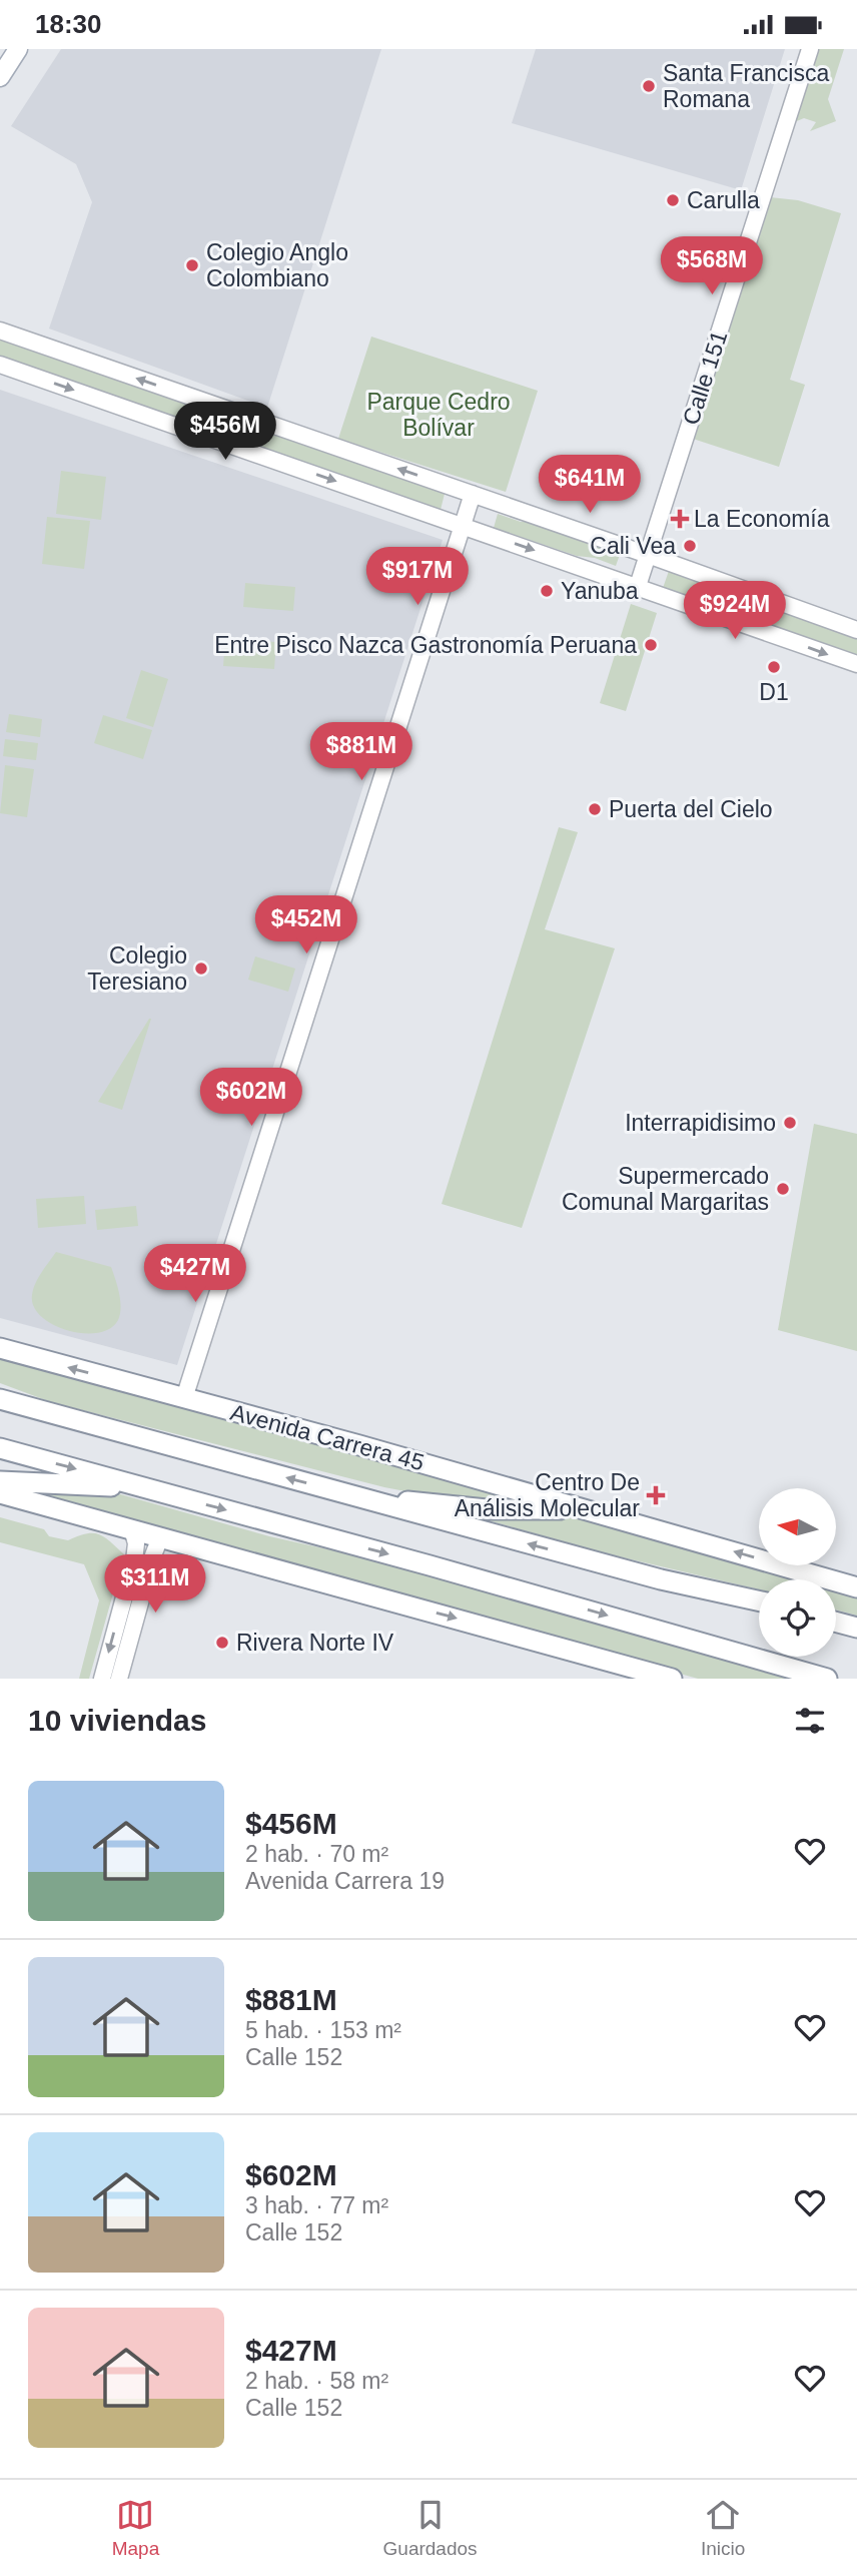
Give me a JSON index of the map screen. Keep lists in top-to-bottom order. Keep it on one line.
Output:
{"streets":{"highway":["Avenida Carrera 45"],"main road":["Calle 151"]},"parks":["Parque Cedro Bolívar"],"places":{"other":["Santa Francisca Romana","Carulla","Colegio Anglo Colombiano","Cali Vea","Yanuba","Entre Pisco Nazca Gastronomía Peruana","D1","Puerta del Cielo","Colegio Teresiano","Interrapidisimo","Supermercado Comunal Margaritas","Rivera Norte IV"],"health":["La Economía","Centro De Análisis Molecular"]},"north":"left","page":{"status":"18:30","price":["$568M","$456M","$641M","$917M","$924M","$881M","$452M","$602M","$427M","$311M"],"heading":"10 viviendas","list":[{"name":"$456M","note":"2 hab. · 70 m² · Avenida Carrera 19"},{"name":"$881M","note":"5 hab. · 153 m² · Calle 152"},{"name":"$602M","note":"3 hab. · 77 m² · Calle 152"},{"name":"$427M","note":"2 hab. · 58 m² · Calle 152"}],"tabs":["Mapa","Guardados","Inicio"]}}
